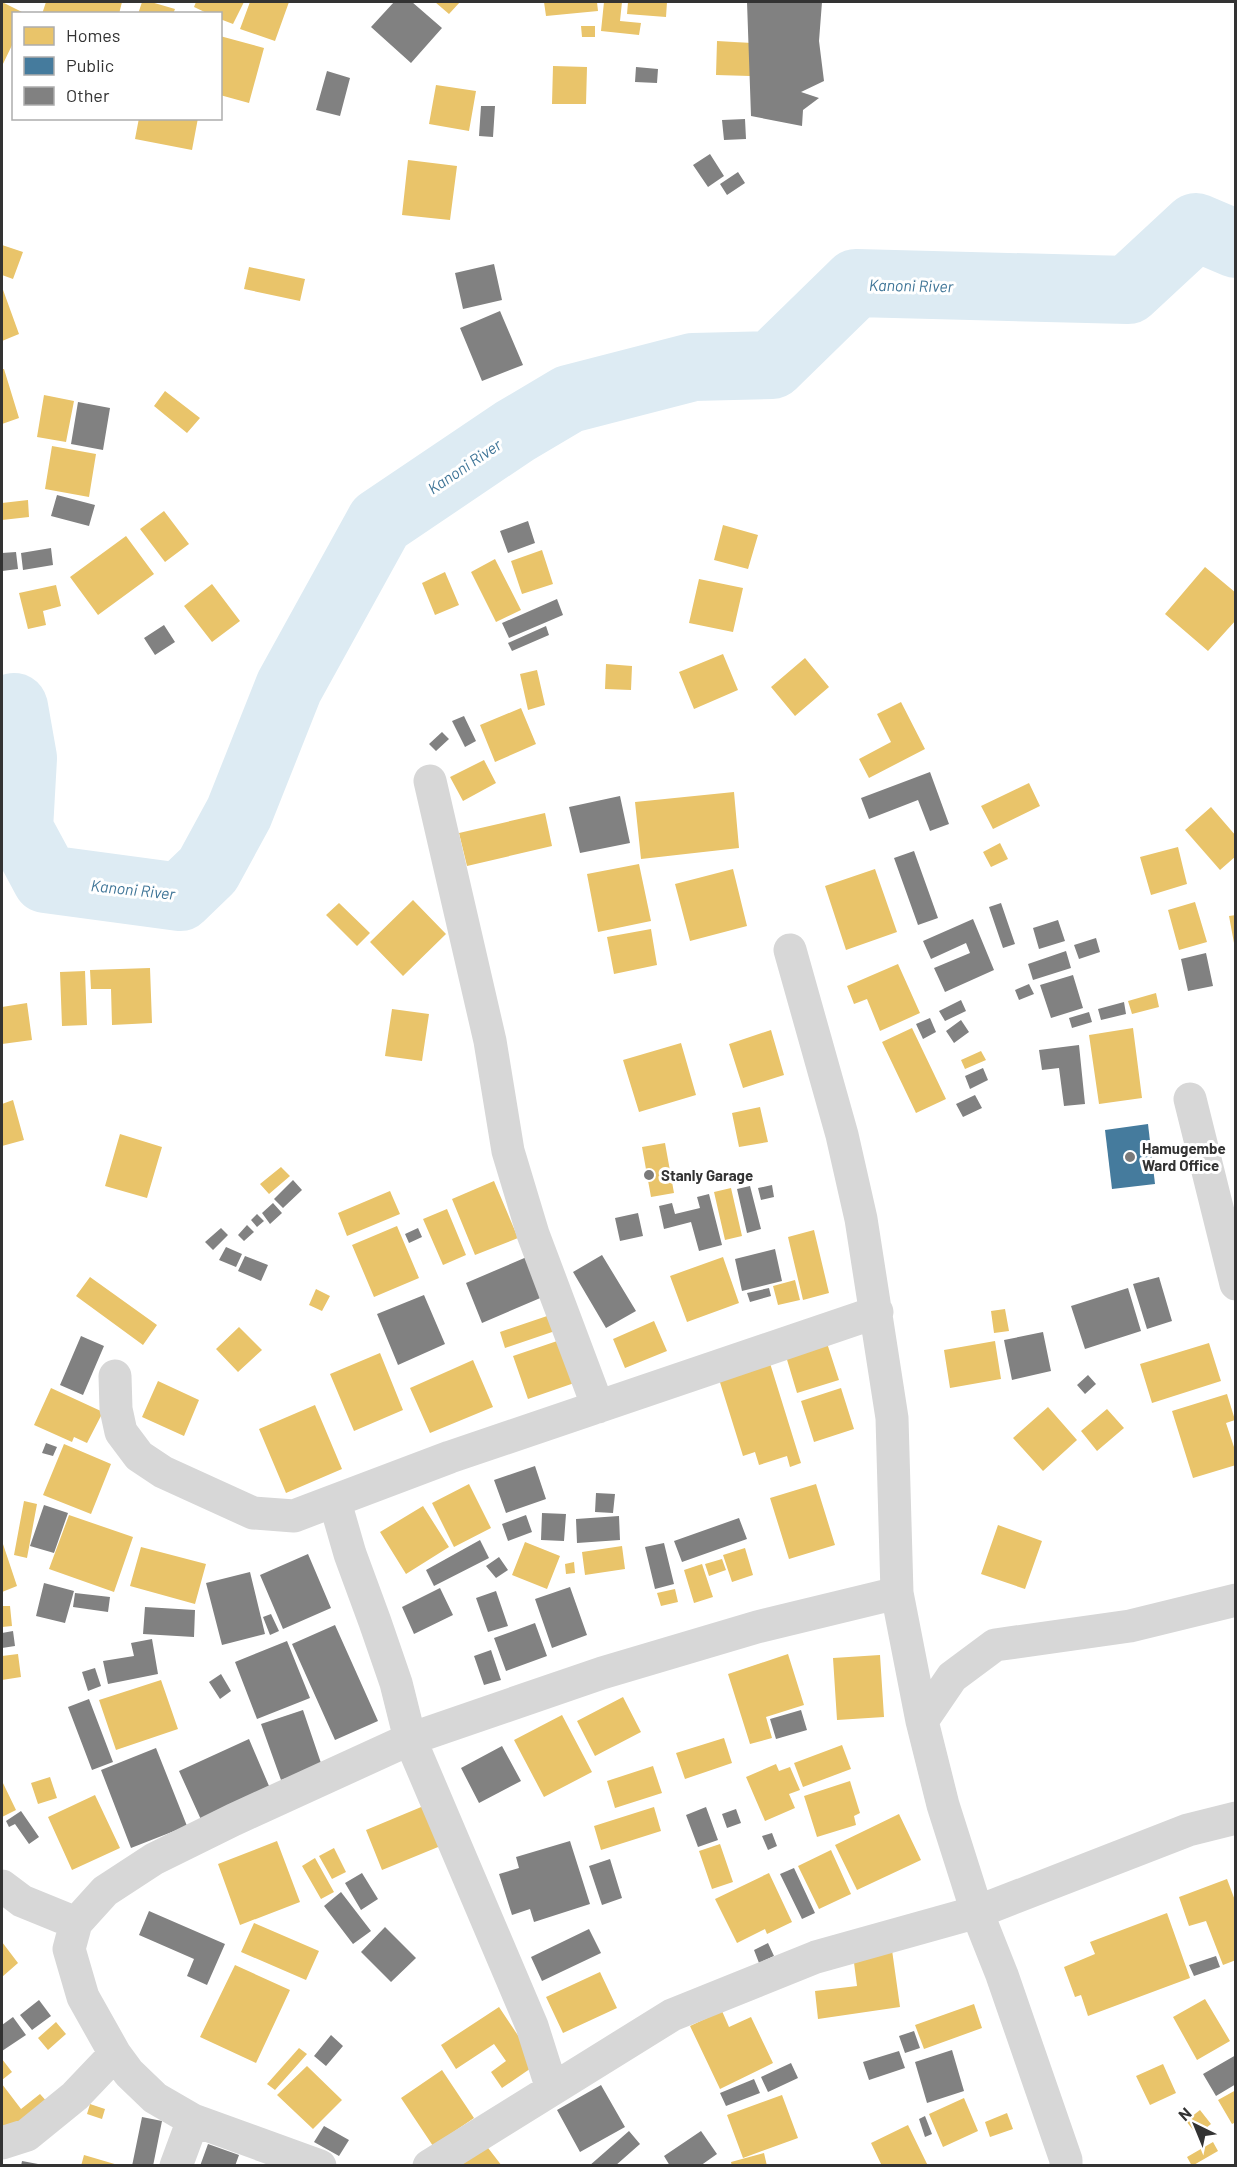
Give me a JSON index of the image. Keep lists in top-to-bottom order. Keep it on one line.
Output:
{"water":["Kanoni River"],"places":["Hamugembe Ward Office","Stanly Garage"],"legend":["Homes","Public","Other"],"north":"top left"}
